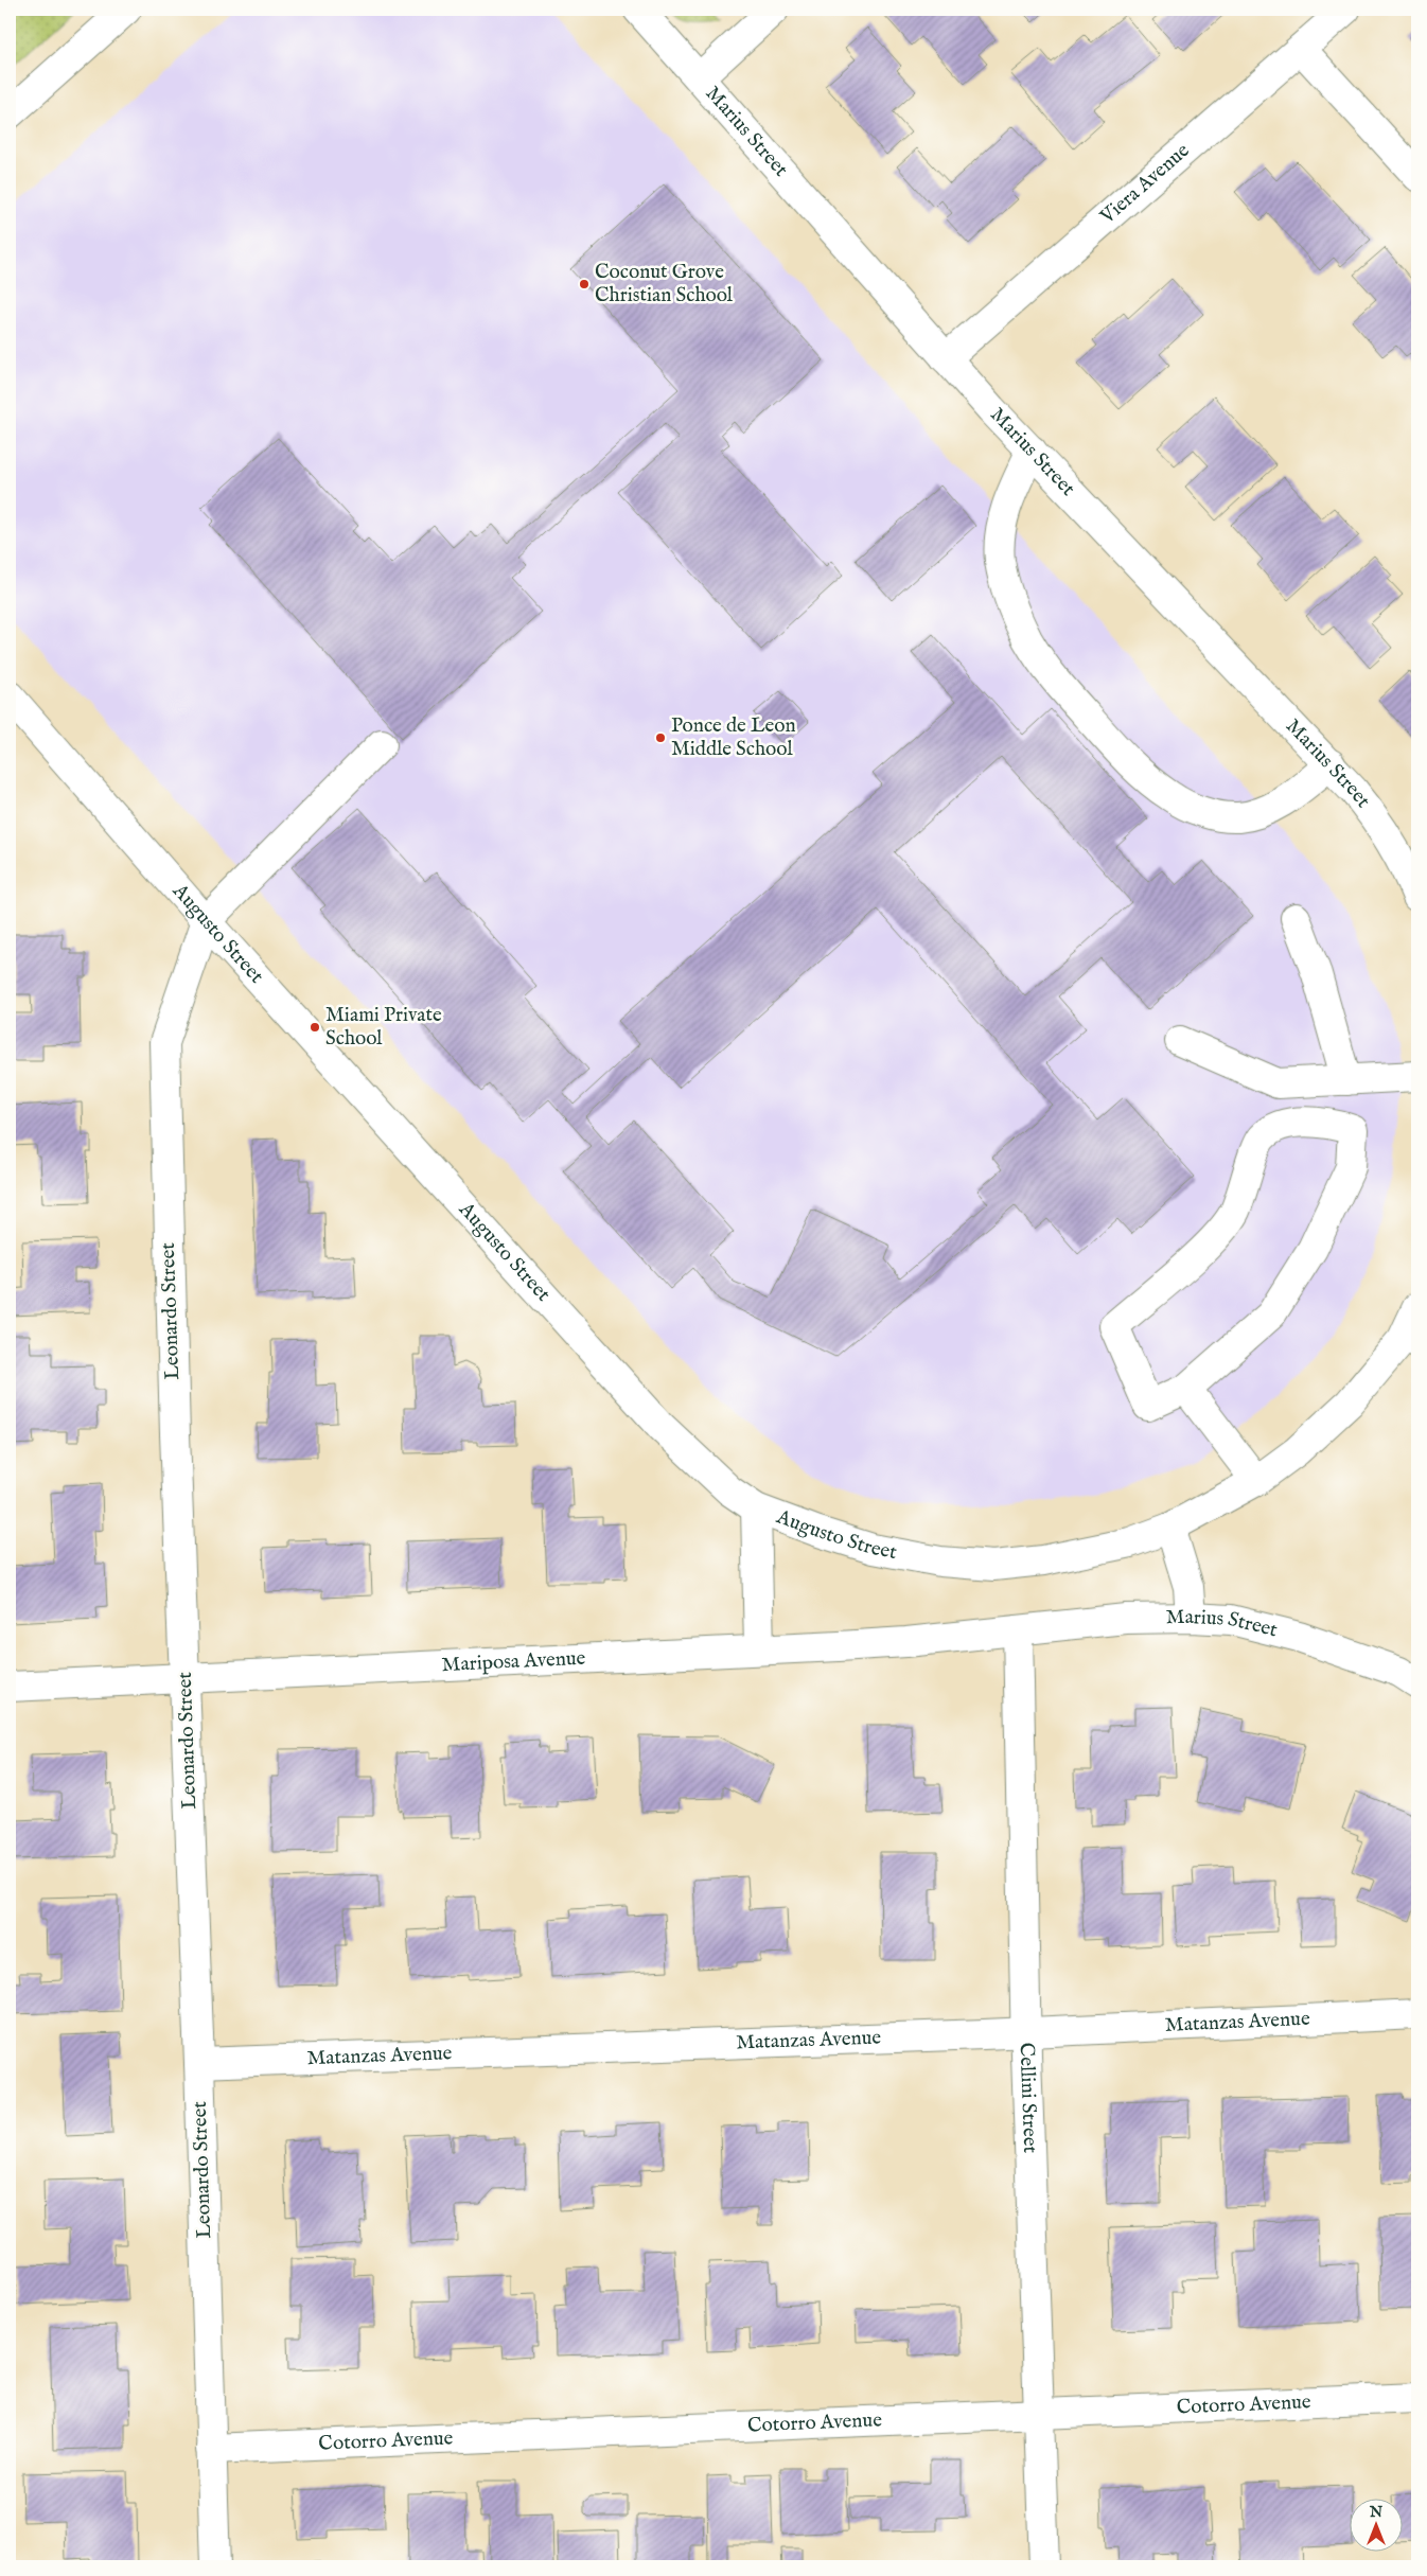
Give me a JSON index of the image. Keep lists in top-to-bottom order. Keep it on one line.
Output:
{"streets":{"street":["Marius Street","Viera Avenue","Augusto Street","Leonardo Street","Mariposa Avenue","Matanzas Avenue","Cellini Street","Cotorro Avenue"]},"crossings":[["Marius Street","Viera Avenue"],["Marius Street","Mariposa Avenue"],["Marius Street","Cellini Street"],["Augusto Street","Leonardo Street"],["Leonardo Street","Mariposa Avenue"],["Leonardo Street","Matanzas Avenue"],["Leonardo Street","Cotorro Avenue"],["Mariposa Avenue","Cellini Street"],["Matanzas Avenue","Cellini Street"],["Cellini Street","Cotorro Avenue"]],"places":["Coconut Grove Christian School","Ponce de Leon Middle School","Miami Private School"],"north":"top"}
